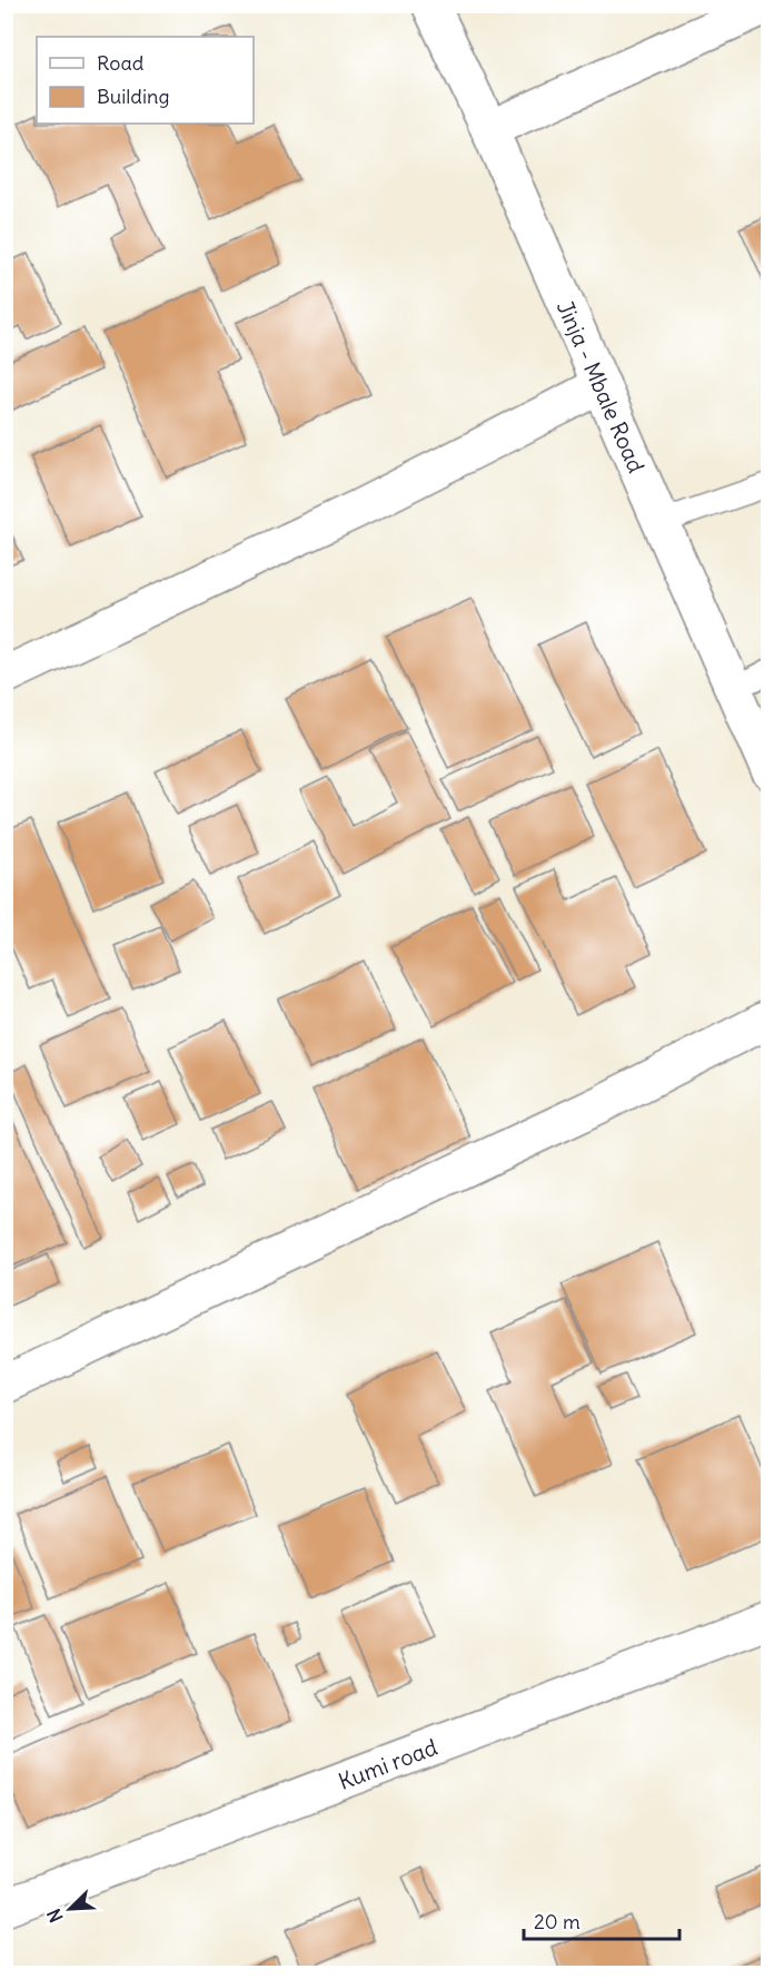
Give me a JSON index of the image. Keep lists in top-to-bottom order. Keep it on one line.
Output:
{"streets":{"street":["Jinja - Mbale Road","Kumi road"]},"legend":["Road","Building"],"scale_bar":"20 m","north":"bottom left"}
